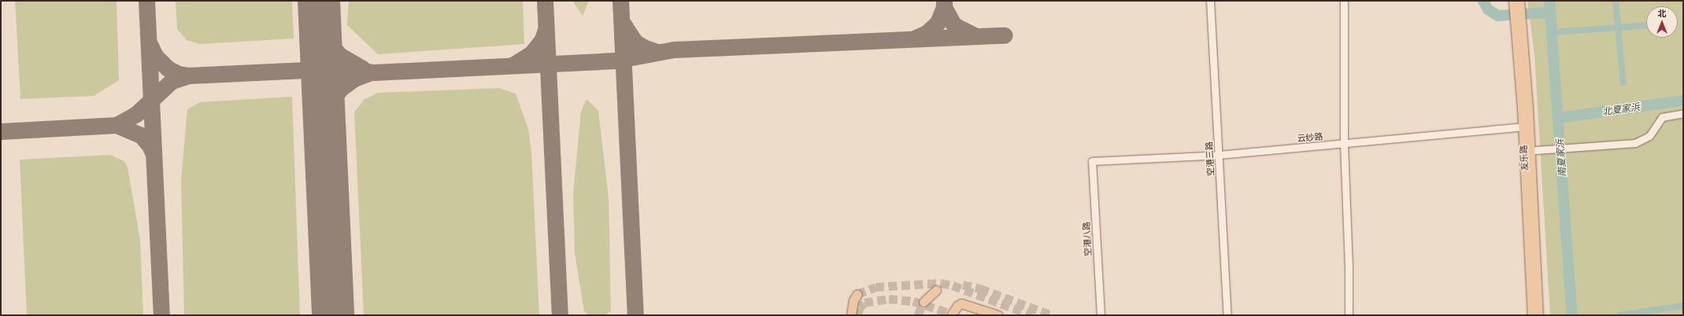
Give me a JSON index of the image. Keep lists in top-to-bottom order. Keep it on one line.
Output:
{"streets":{"main road":["友乐路"],"street":["云纱路","空港三路","空港八路"]},"crossings":[["云纱路","友乐路"],["云纱路","空港三路"],["云纱路","空港八路"]],"water":["北夏家浜","南夏家浜"],"north":"top"}
